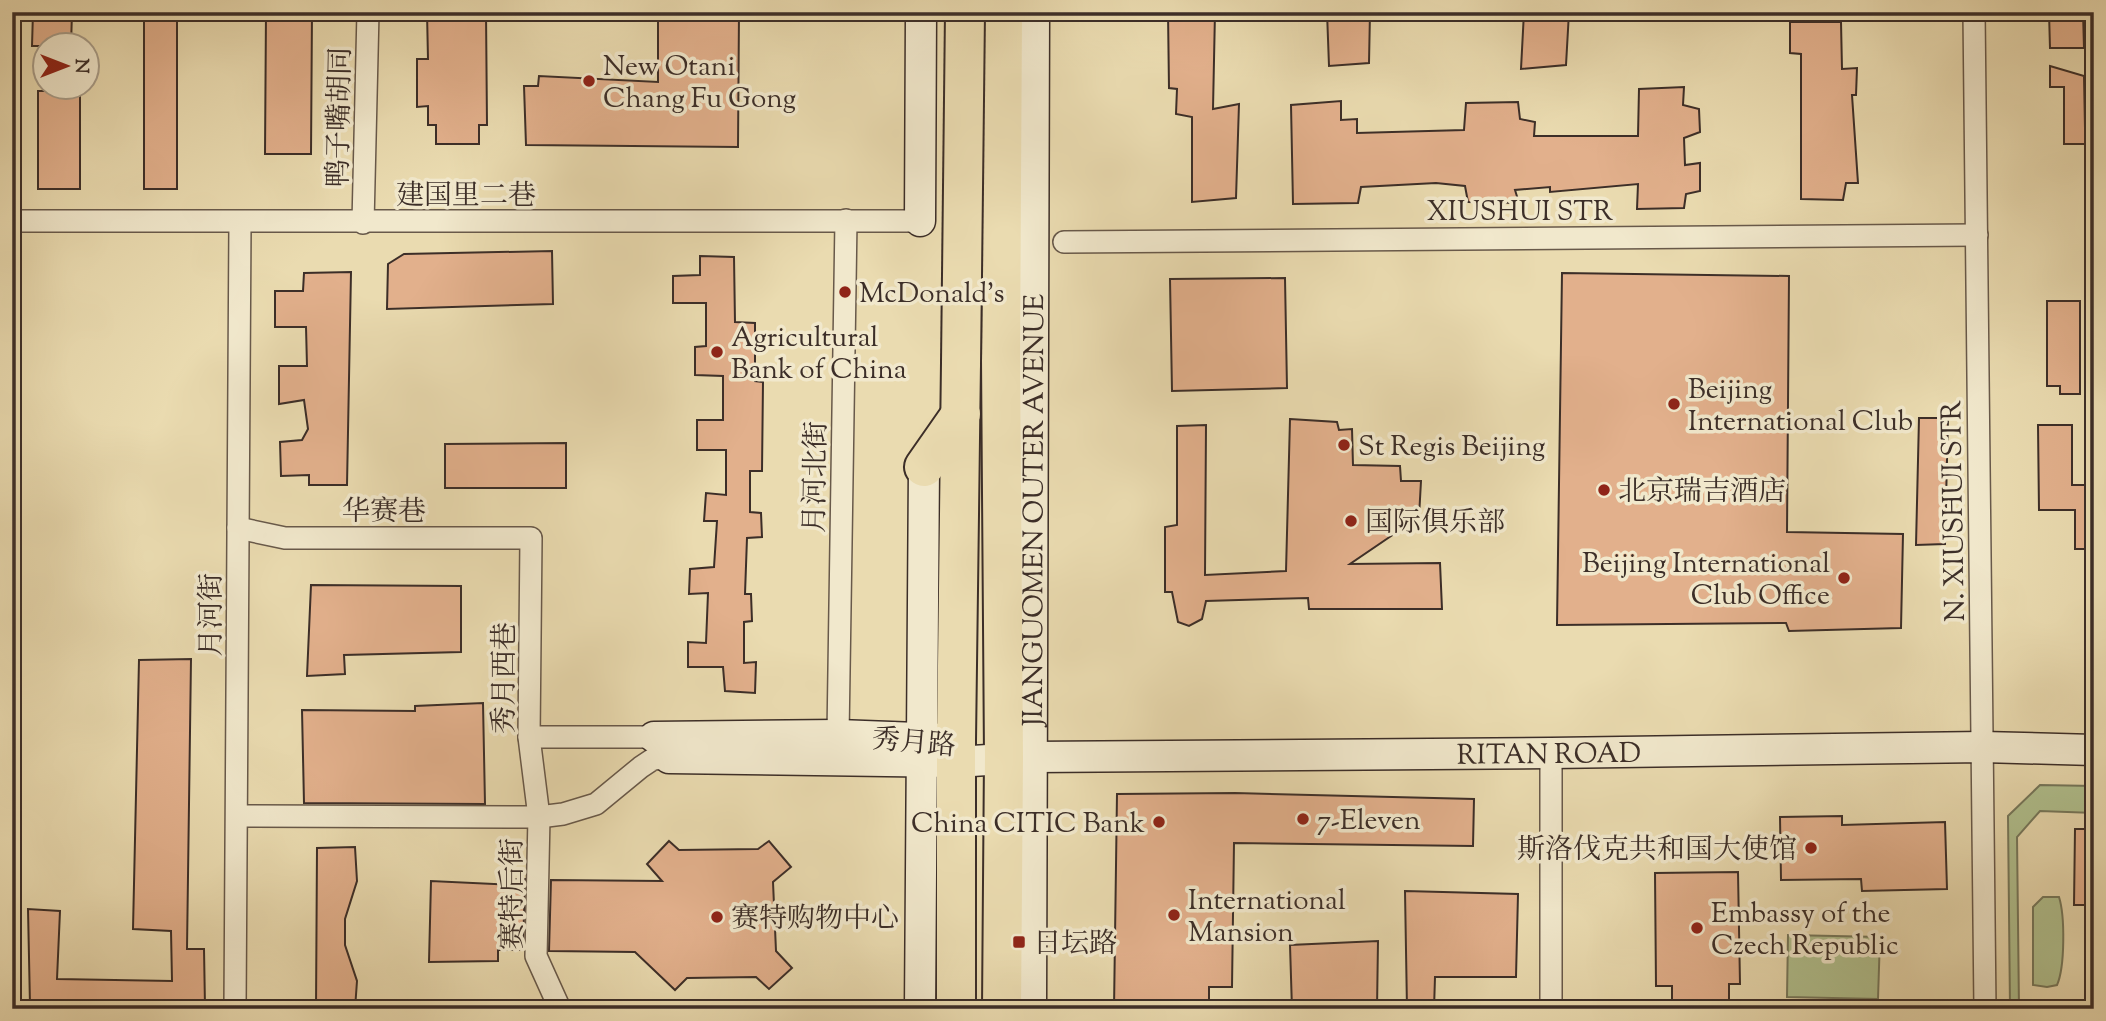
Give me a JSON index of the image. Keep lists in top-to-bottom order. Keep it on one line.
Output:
{"streets":{"highway":["JIANGUOMEN OUTER AVENUE"],"street":["鸭子嘴胡同","建国里二巷","XIUSHUI STR","月河北街","华赛巷","N. XIUSHUI STR","月河街","秀月西巷","秀月路","RITAN ROAD","赛特后街"]},"crossings":[["鸭子嘴胡同","建国里二巷"],["建国里二巷","月河北街"],["建国里二巷","月河街"],["XIUSHUI STR","N. XIUSHUI STR"],["月河北街","秀月路"],["华赛巷","月河街"],["华赛巷","秀月西巷"],["JIANGUOMEN OUTER AVENUE","秀月路"],["JIANGUOMEN OUTER AVENUE","RITAN ROAD"],["N. XIUSHUI STR","RITAN ROAD"],["秀月西巷","秀月路"],["秀月西巷","赛特后街"],["秀月路","RITAN ROAD"]],"places":{"other":["New Otani Chang Fu Gong","McDonald's","Agricultural Bank of China","Beijing International Club","St Regis Beijing","北京瑞吉酒店","国际俱乐部","Beijing International Club Office","7-Eleven","China CITIC Bank","斯洛伐克共和国大使馆","International Mansion","赛特购物中心","Embassy of the Czech Republic"],"transit":["日坛路"]},"north":"right"}
